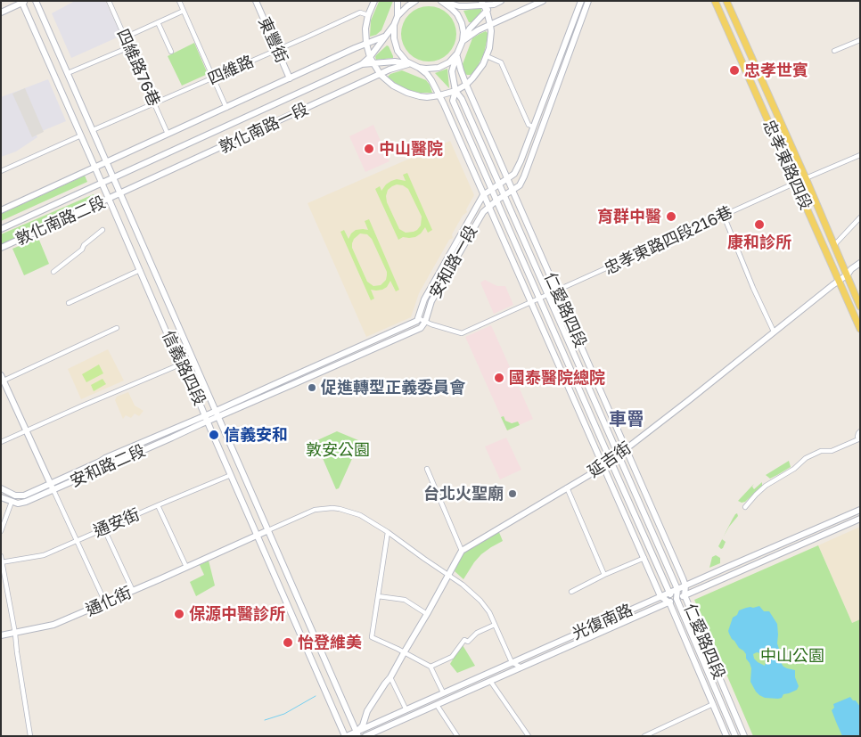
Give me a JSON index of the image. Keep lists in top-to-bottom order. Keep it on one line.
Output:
{"streets":{"main road":["東豐街","敦化南路一段","忠孝東路四段","敦化南路二段","安和路一段","仁愛路四段","信義路四段","延吉街","安和路二段","通化街","光復南路"],"street":["四維路76巷","四維路","忠孝東路四段216巷","通安街"]},"crossings":[["東豐街","四維路"],["四維路76巷","四維路"],["四維路","信義路四段"],["敦化南路一段","敦化南路二段"],["敦化南路一段","信義路四段"],["忠孝東路四段","忠孝東路四段216巷"],["忠孝東路四段","延吉街"],["敦化南路二段","信義路四段"],["忠孝東路四段216巷","安和路一段"],["忠孝東路四段216巷","仁愛路四段"],["安和路一段","仁愛路四段"],["仁愛路四段","延吉街"],["仁愛路四段","光復南路"],["信義路四段","安和路二段"],["信義路四段","通安街"],["信義路四段","通化街"],["信義路四段","光復南路"]],"districts":["車罾"],"parks":["敦安公園","中山公園"],"places":["忠孝世賓","中山醫院","育群中醫","康和診所","國泰醫院總院","促進轉型正義委員會","信義安和","台北火聖廟","保源中醫診所","怡登維美"]}
